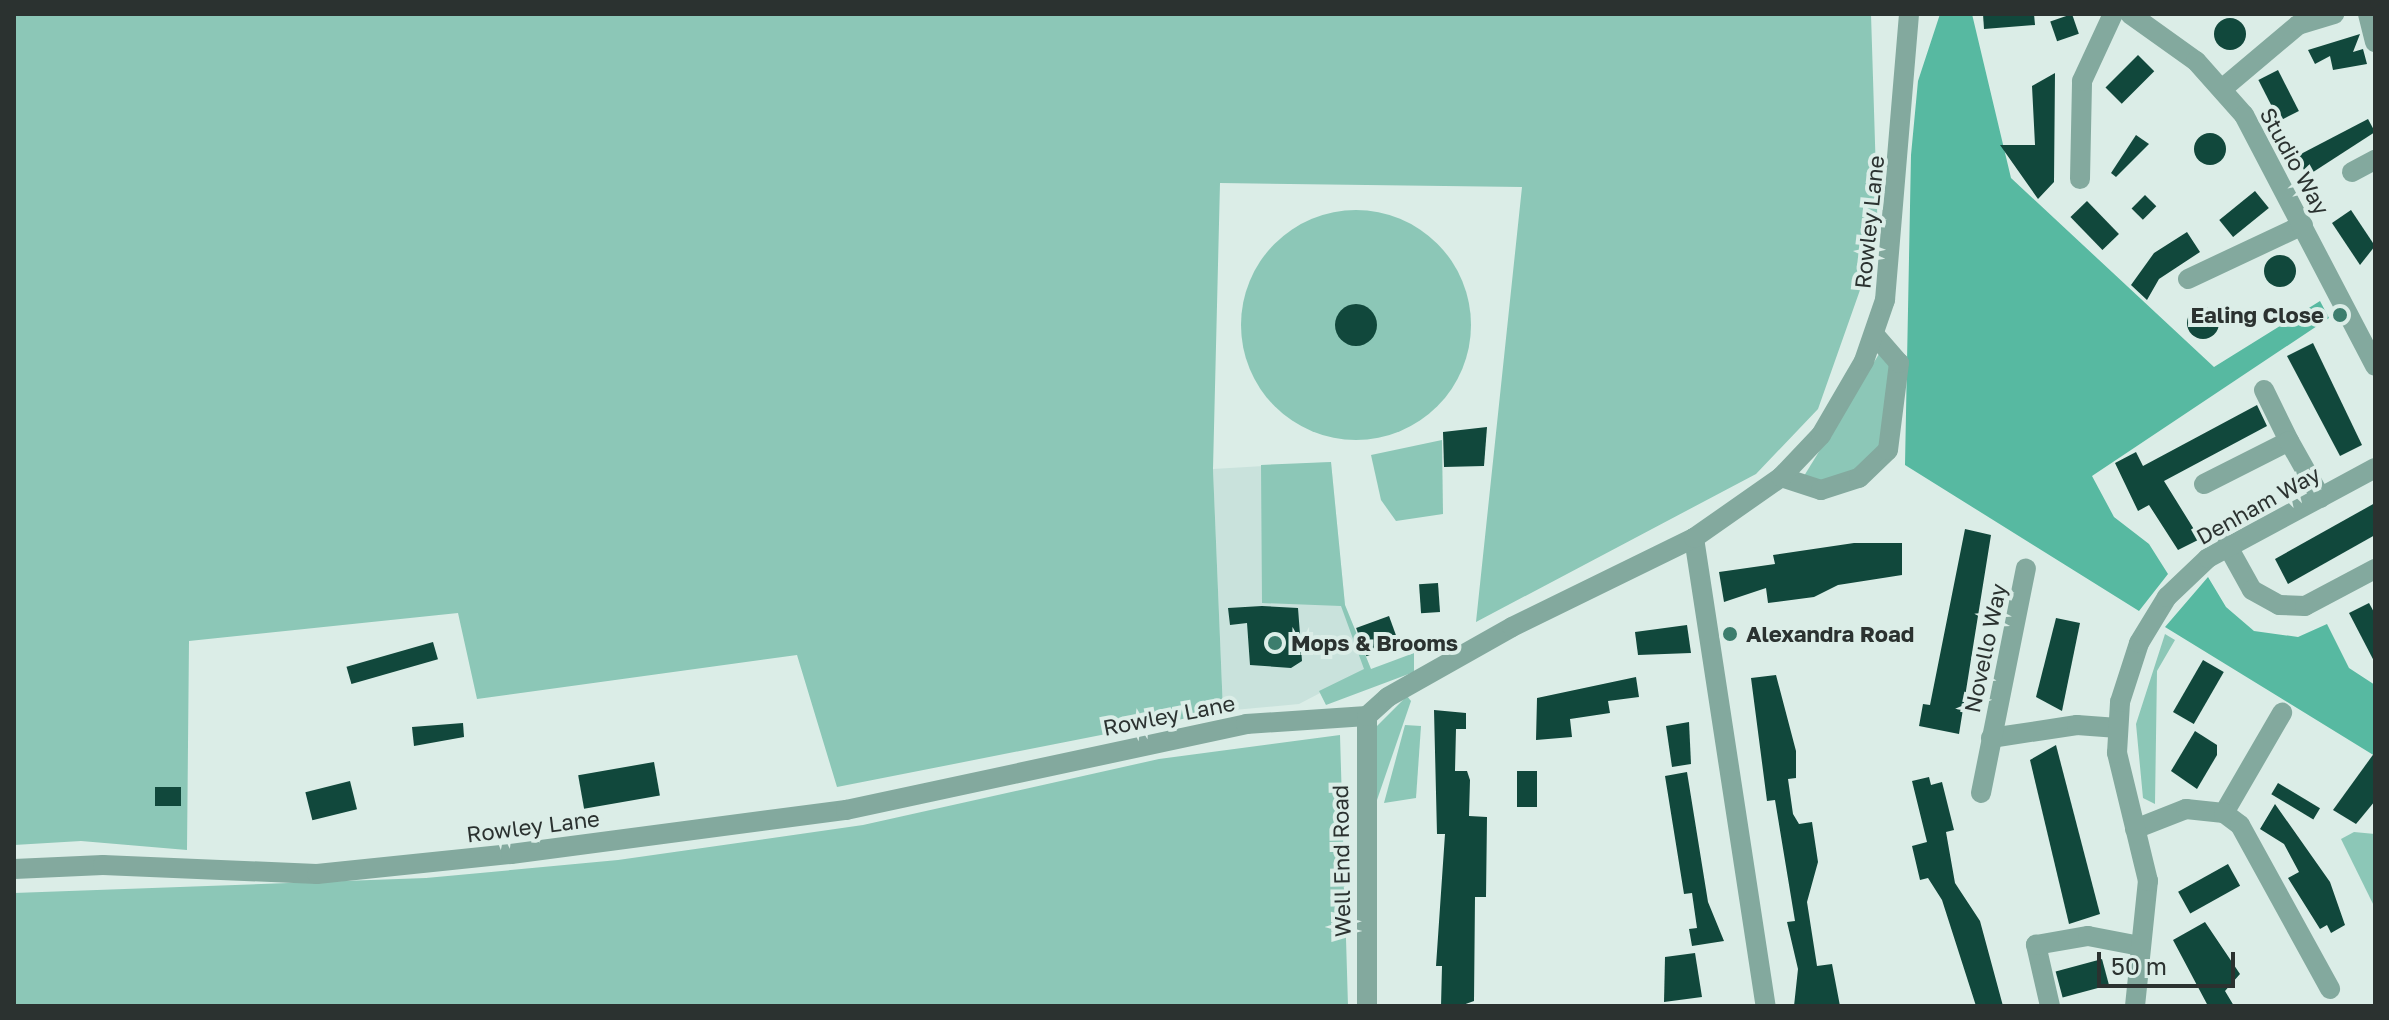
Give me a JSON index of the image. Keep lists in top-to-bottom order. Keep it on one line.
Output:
{"streets":{"street":["Studio Way","Rowley Lane","Denham Way","Novello Way","Well End Road"]},"crossings":[["Rowley Lane","Well End Road"],["Denham Way","Novello Way"]],"places":["Ealing Close","Alexandra Road","Mops & Brooms"],"scale_bar":"50 m"}
